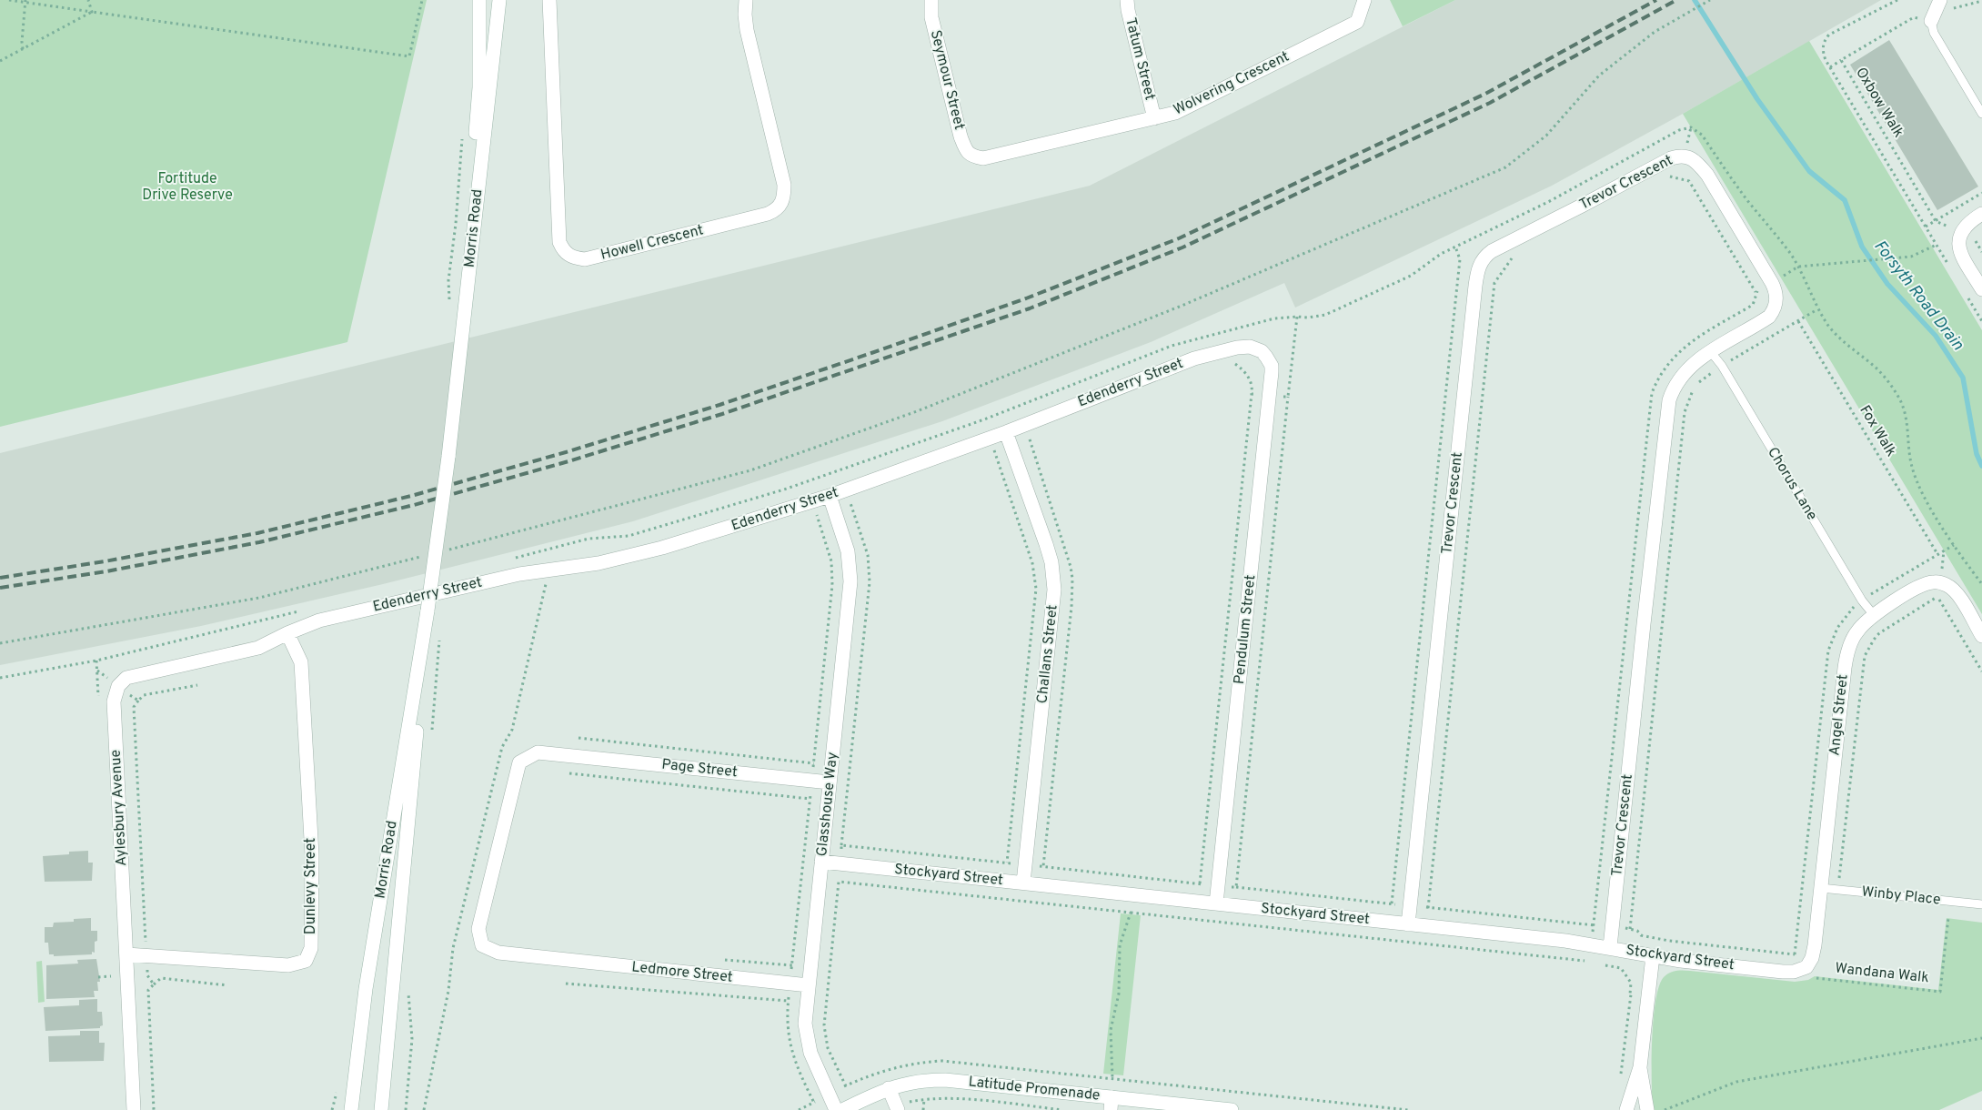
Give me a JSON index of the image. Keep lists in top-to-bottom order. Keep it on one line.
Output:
{"streets":{"street":["Tatum Street","Seymour Street","Wolvering Crescent","Trevor Crescent","Morris Road","Howell Crescent","Edenderry Street","Pendulum Street","Challans Street","Angel Street","Page Street","Glasshouse Way","Aylesbury Avenue","Stockyard Street","Dunlevy Street","Ledmore Street","Latitude Promenade"],"lane":["Chorus Lane","Winby Place"],"path":["Oxbow Walk","Fox Walk","Wandana Walk"]},"crossings":[["Tatum Street","Wolvering Crescent"],["Seymour Street","Wolvering Crescent"],["Trevor Crescent","Chorus Lane"],["Trevor Crescent","Stockyard Street"],["Edenderry Street","Pendulum Street"],["Edenderry Street","Challans Street"],["Edenderry Street","Glasshouse Way"],["Edenderry Street","Aylesbury Avenue"],["Edenderry Street","Dunlevy Street"],["Chorus Lane","Angel Street"],["Pendulum Street","Stockyard Street"],["Challans Street","Stockyard Street"],["Angel Street","Stockyard Street"],["Angel Street","Winby Place"],["Angel Street","Wandana Walk"],["Page Street","Glasshouse Way"],["Page Street","Ledmore Street"],["Glasshouse Way","Stockyard Street"],["Glasshouse Way","Ledmore Street"],["Aylesbury Avenue","Dunlevy Street"],["Stockyard Street","Wandana Walk"]],"water":["Forsyth Road Drain"],"parks":["Fortitude Drive Reserve"]}
